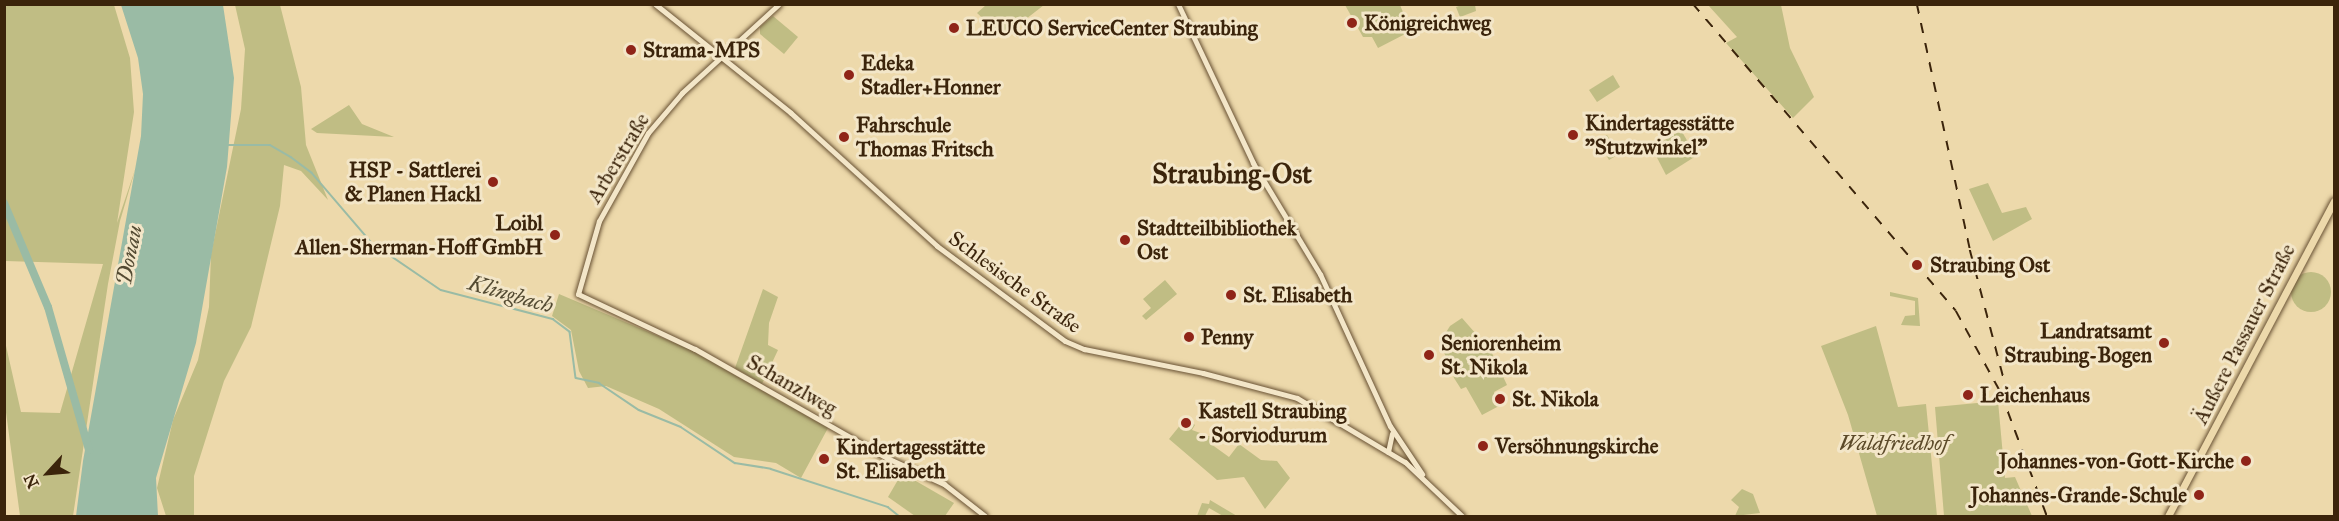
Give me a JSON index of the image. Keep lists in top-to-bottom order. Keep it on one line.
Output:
{"streets":{"main road":["Äußere Passauer Straße"],"street":["Arberstraße","Schlesische Straße","Schanzlweg"]},"crossings":[["Arberstraße","Schlesische Straße"],["Arberstraße","Schanzlweg"]],"districts":["Straubing-Ost"],"water":["Donau","Klingbach"],"parks":["Waldfriedhof"],"places":["Königreichweg","LEUCO ServiceCenter Straubing","Strama-MPS","Edeka Stadler+Honner","Kindertagesstätte \"Stutzwinkel\"","Fahrschule Thomas Fritsch","HSP - Sattlerei & Planen Hackl","Loibl Allen-Sherman-Hoff GmbH","Stadtteilbibliothek Ost","Straubing Ost","St. Elisabeth","Penny","Landratsamt Straubing-Bogen","Seniorenheim St. Nikola","Leichenhaus","St. Nikola","Kastell Straubing - Sorviodurum","Versöhnungskirche","Kindertagesstätte St. Elisabeth","Johannes-von-Gott-Kirche","Johannes-Grande-Schule"],"north":"bottom left"}
